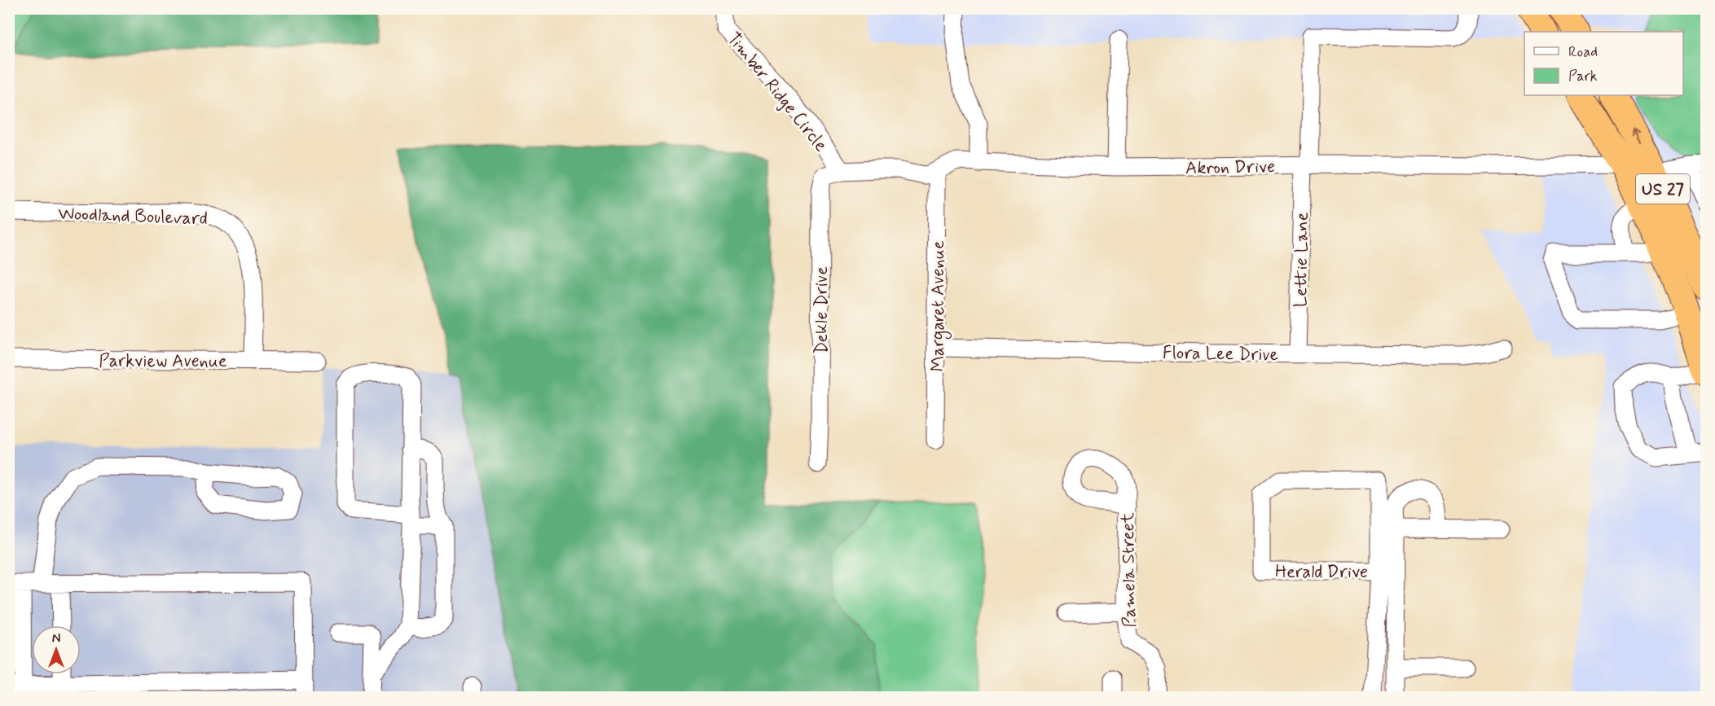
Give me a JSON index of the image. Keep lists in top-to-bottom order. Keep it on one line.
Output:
{"streets":{"highway":["US 27"],"street":["Timber Ridge Circle","Akron Drive","Woodland Boulevard","Lettie Lane","Margaret Avenue","Dekle Drive","Flora Lee Drive","Parkview Avenue","Pamela Street","Herald Drive"]},"crossings":[["Timber Ridge Circle","Akron Drive"],["Timber Ridge Circle","Dekle Drive"],["Akron Drive","US 27"],["Akron Drive","Lettie Lane"],["Akron Drive","Margaret Avenue"],["Akron Drive","Dekle Drive"],["Woodland Boulevard","Parkview Avenue"],["Lettie Lane","Flora Lee Drive"],["Margaret Avenue","Flora Lee Drive"]],"legend":["Road","Park"],"north":"top"}
